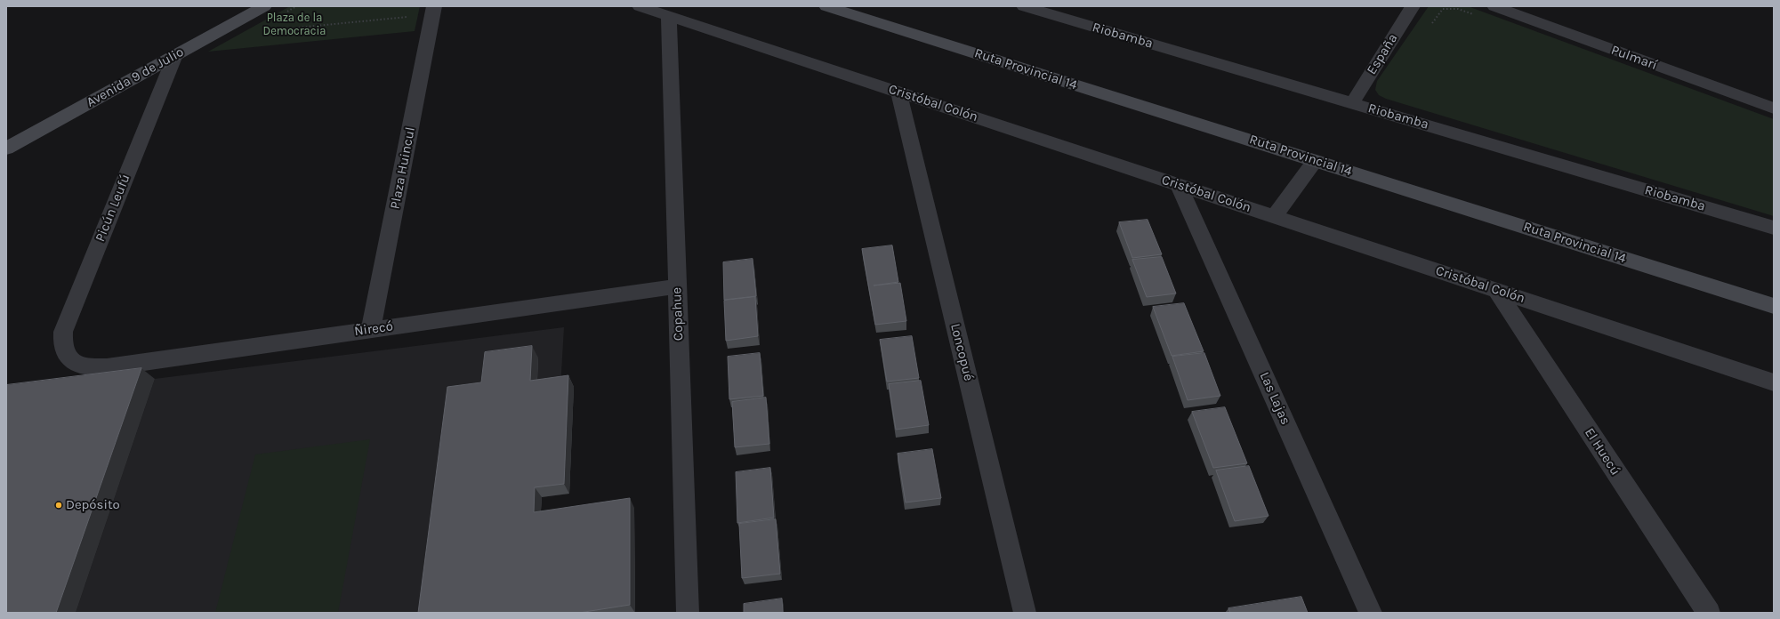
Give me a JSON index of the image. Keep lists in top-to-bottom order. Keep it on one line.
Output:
{"streets":{"main road":["Ruta Provincial 14","Avenida 9 de Julio"],"street":["Riobamba","España","Pulmarí","Cristóbal Colón","Plaza Huincul","Picún Leufú","Copahue","Ñirecó","Loncopué","Las Lajas","El Huecú"]},"crossings":[["Riobamba","España"],["Avenida 9 de Julio","Picún Leufú"],["Cristóbal Colón","Copahue"],["Cristóbal Colón","Loncopué"],["Cristóbal Colón","Las Lajas"],["Cristóbal Colón","El Huecú"],["Plaza Huincul","Ñirecó"],["Picún Leufú","Ñirecó"],["Copahue","Ñirecó"]],"parks":["Plaza de la Democracia"],"places":["Depósito"]}
